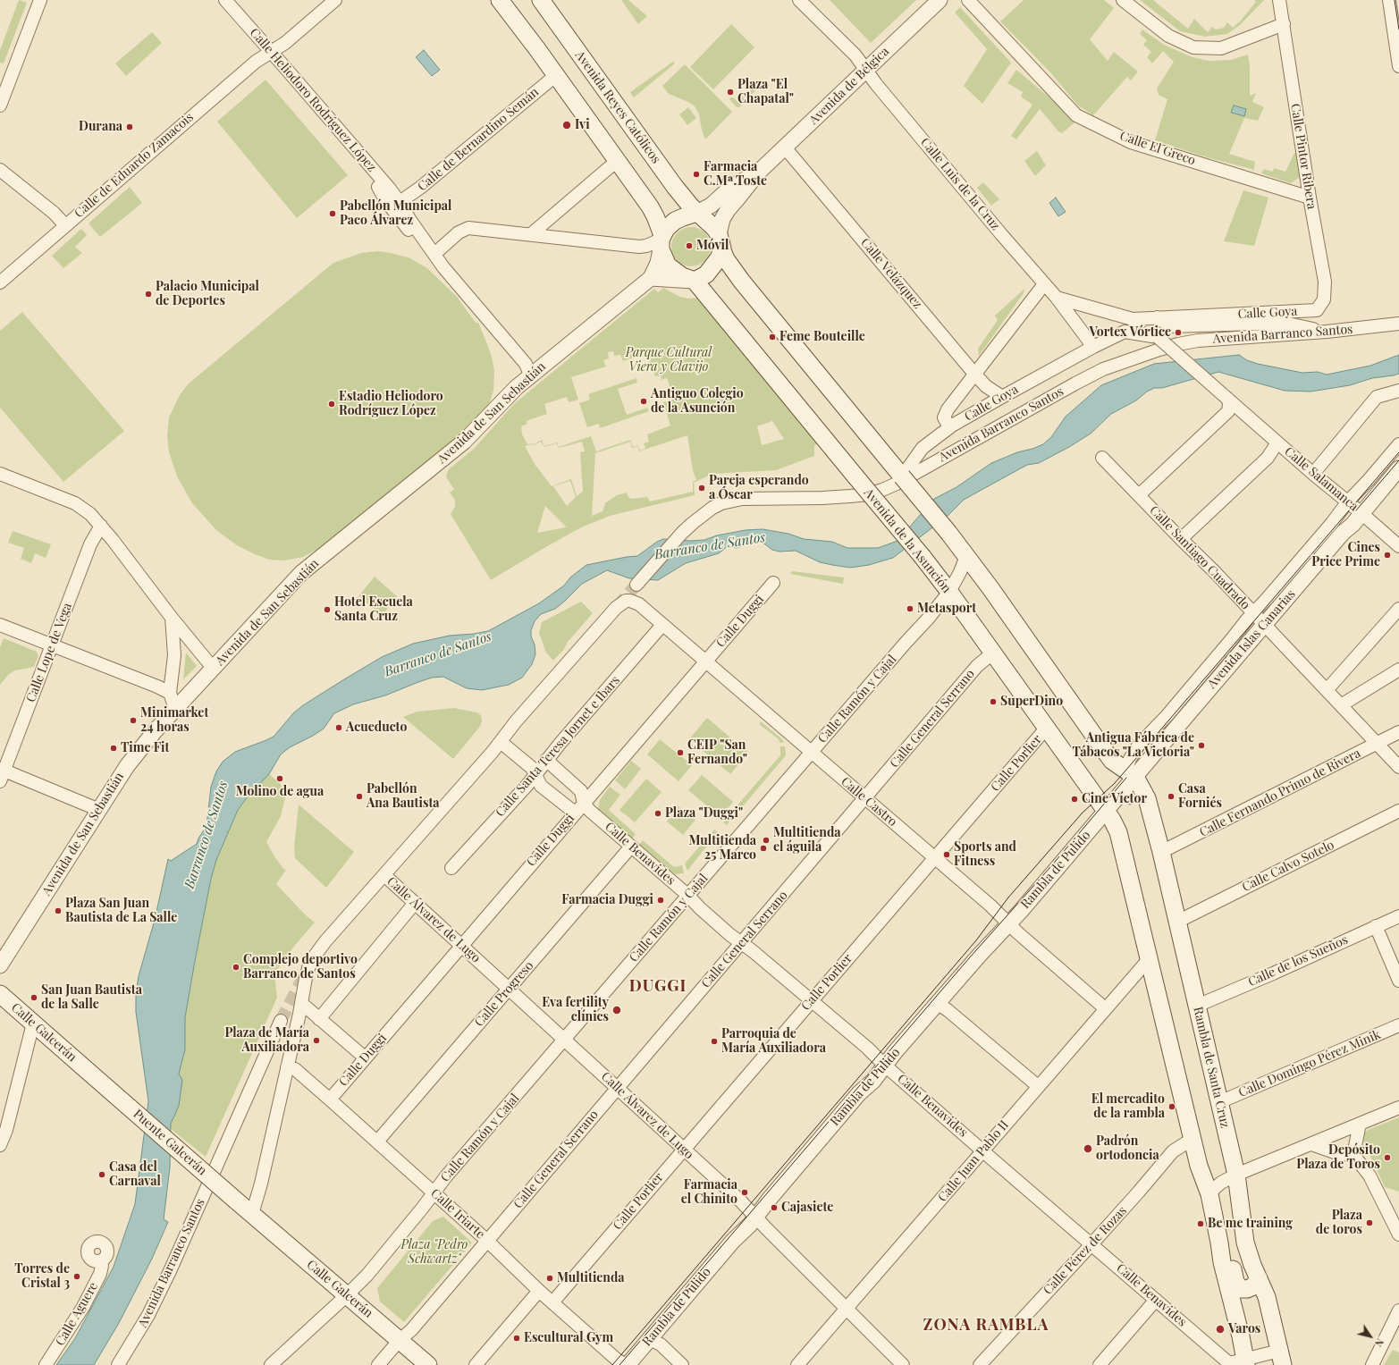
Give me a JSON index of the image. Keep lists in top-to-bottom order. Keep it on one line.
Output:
{"streets":{"main road":["Avenida Reyes Católicos","Avenida de la Asunción","Calle Galcerán","Rambla de Santa Cruz","Puente Galcerán"],"street":["Avenida de Bélgica","Calle Heliodoro Rodríguez López","Calle de Bernardino Semán","Calle El Greco","Calle Pintor Ribera","Calle de Eduardo Zamacois","Calle Luis de la Cruz","Calle Velázquez","Calle Goya","Avenida Barranco Santos","Avenida de San Sebastián","Calle Salamanca","Calle Santiago Cuadrado","Calle Duggi","Avenida Islas Canarias","Calle Lope de Vega","Calle Ramón y Cajal","Calle General Serrano","Calle Santa Teresa Jornet e Ibars","Calle Porlier","Calle Fernando Primo de Rivera","Calle Castro","Calle Benavides","Calle Calvo Sotelo","Rambla de Pulido","Calle Álvarez de Lugo","Calle de los Sueños","Calle Progreso","Calle Domingo Pérez Minik","Calle Juan Pablo II","Calle Iriarte","Calle Pérez de Rozas","Calle Aguere"]},"crossings":[["Avenida de Bélgica","Avenida Reyes Católicos"],["Avenida de Bélgica","Calle Luis de la Cruz"],["Avenida de Bélgica","Calle Velázquez"],["Avenida de Bélgica","Avenida de San Sebastián"],["Avenida de Bélgica","Avenida de la Asunción"],["Calle Heliodoro Rodríguez López","Calle de Bernardino Semán"],["Calle Heliodoro Rodríguez López","Calle de Eduardo Zamacois"],["Calle Heliodoro Rodríguez López","Avenida de San Sebastián"],["Avenida Reyes Católicos","Avenida de San Sebastián"],["Avenida Reyes Católicos","Avenida de la Asunción"],["Calle El Greco","Calle Pintor Ribera"],["Calle Pintor Ribera","Calle Goya"],["Calle Luis de la Cruz","Calle Goya"],["Calle Velázquez","Calle Goya"],["Avenida de San Sebastián","Avenida de la Asunción"],["Calle Salamanca","Avenida Islas Canarias"],["Avenida de la Asunción","Avenida Islas Canarias"],["Avenida de la Asunción","Calle Ramón y Cajal"],["Avenida de la Asunción","Calle General Serrano"],["Avenida de la Asunción","Calle Porlier"],["Avenida de la Asunción","Rambla de Pulido"],["Calle Santiago Cuadrado","Avenida Islas Canarias"],["Calle Santiago Cuadrado","Calle Fernando Primo de Rivera"],["Calle Duggi","Calle Castro"],["Calle Duggi","Calle Benavides"],["Calle Duggi","Calle Álvarez de Lugo"],["Calle Duggi","Calle Iriarte"],["Avenida Islas Canarias","Rambla de Pulido"],["Avenida Islas Canarias","Rambla de Santa Cruz"],["Calle Ramón y Cajal","Calle Castro"],["Calle Ramón y Cajal","Calle Benavides"],["Calle Ramón y Cajal","Calle Álvarez de Lugo"],["Calle Ramón y Cajal","Calle Galcerán"],["Calle Ramón y Cajal","Calle Iriarte"],["Calle General Serrano","Calle Castro"],["Calle General Serrano","Calle Benavides"],["Calle General Serrano","Calle Álvarez de Lugo"],["Calle General Serrano","Calle Galcerán"],["Calle General Serrano","Calle Iriarte"],["Calle Santa Teresa Jornet e Ibars","Calle Castro"],["Calle Santa Teresa Jornet e Ibars","Calle Benavides"],["Calle Porlier","Calle Castro"],["Calle Porlier","Calle Benavides"],["Calle Porlier","Calle Álvarez de Lugo"],["Calle Porlier","Calle Iriarte"],["Calle Fernando Primo de Rivera","Rambla de Santa Cruz"],["Calle Castro","Rambla de Pulido"],["Calle Castro","Calle Juan Pablo II"],["Calle Benavides","Rambla de Pulido"],["Calle Benavides","Calle Progreso"],["Calle Benavides","Calle Juan Pablo II"],["Calle Benavides","Calle Pérez de Rozas"],["Calle Calvo Sotelo","Rambla de Santa Cruz"],["Rambla de Pulido","Calle Álvarez de Lugo"],["Rambla de Pulido","Calle Iriarte"],["Calle Álvarez de Lugo","Calle Progreso"],["Calle Álvarez de Lugo","Calle Juan Pablo II"],["Calle de los Sueños","Rambla de Santa Cruz"],["Calle Progreso","Calle Iriarte"],["Calle Galcerán","Puente Galcerán"],["Calle Domingo Pérez Minik","Rambla de Santa Cruz"]],"districts":["DUGGI","ZONA RAMBLA"],"water":["Barranco de Santos"],"parks":["Parque Cultural Viera y Clavijo","Plaza \"Pedro Schwartz\""],"places":["Plaza \"El Chapatal\"","Ivi","Durana","Farmacia C.Mª.Toste","Pabellón Municipal Paco Álvarez","Móvil","Palacio Municipal de Deportes","Vortex Vórtice","Feme Bouteille","Antiguo Colegio de la Asunción","Estadio Heliodoro Rodríguez López","Pareja esperando a Óscar","Cines Price Prime","Metasport","Hotel Escuela Santa Cruz","SuperDino","Minimarket 24 horas","Acueducto","Antigua Fábrica de Tábacos \"La Victoria\"","Time Fit","CEIP \"San Fernando\"","Molino de agua","Pabellón Ana Bautista","Casa Forniés","Cine Víctor","Plaza \"Duggi\"","Multitienda el águila","Multitienda 25 Marco","Sports and Fitness","Farmacia Duggi","Plaza San Juan Bautista de La Salle","Complejo deportivo Barranco de Santos","San Juan Bautista de la Salle","Eva fertility clínics","Plaza de María Auxiliadora","Parroquia de María Auxiliadora","El mercadito de la rambla","Padrón ortodoncia","Depósito Plaza de Toros","Casa del Carnaval","Farmacia el Chinito","Cajasiete","Plaza de toros","Be me training","Torres de Cristal 3","Multitienda","Varos","Escultural Gym"],"north":"bottom right"}
